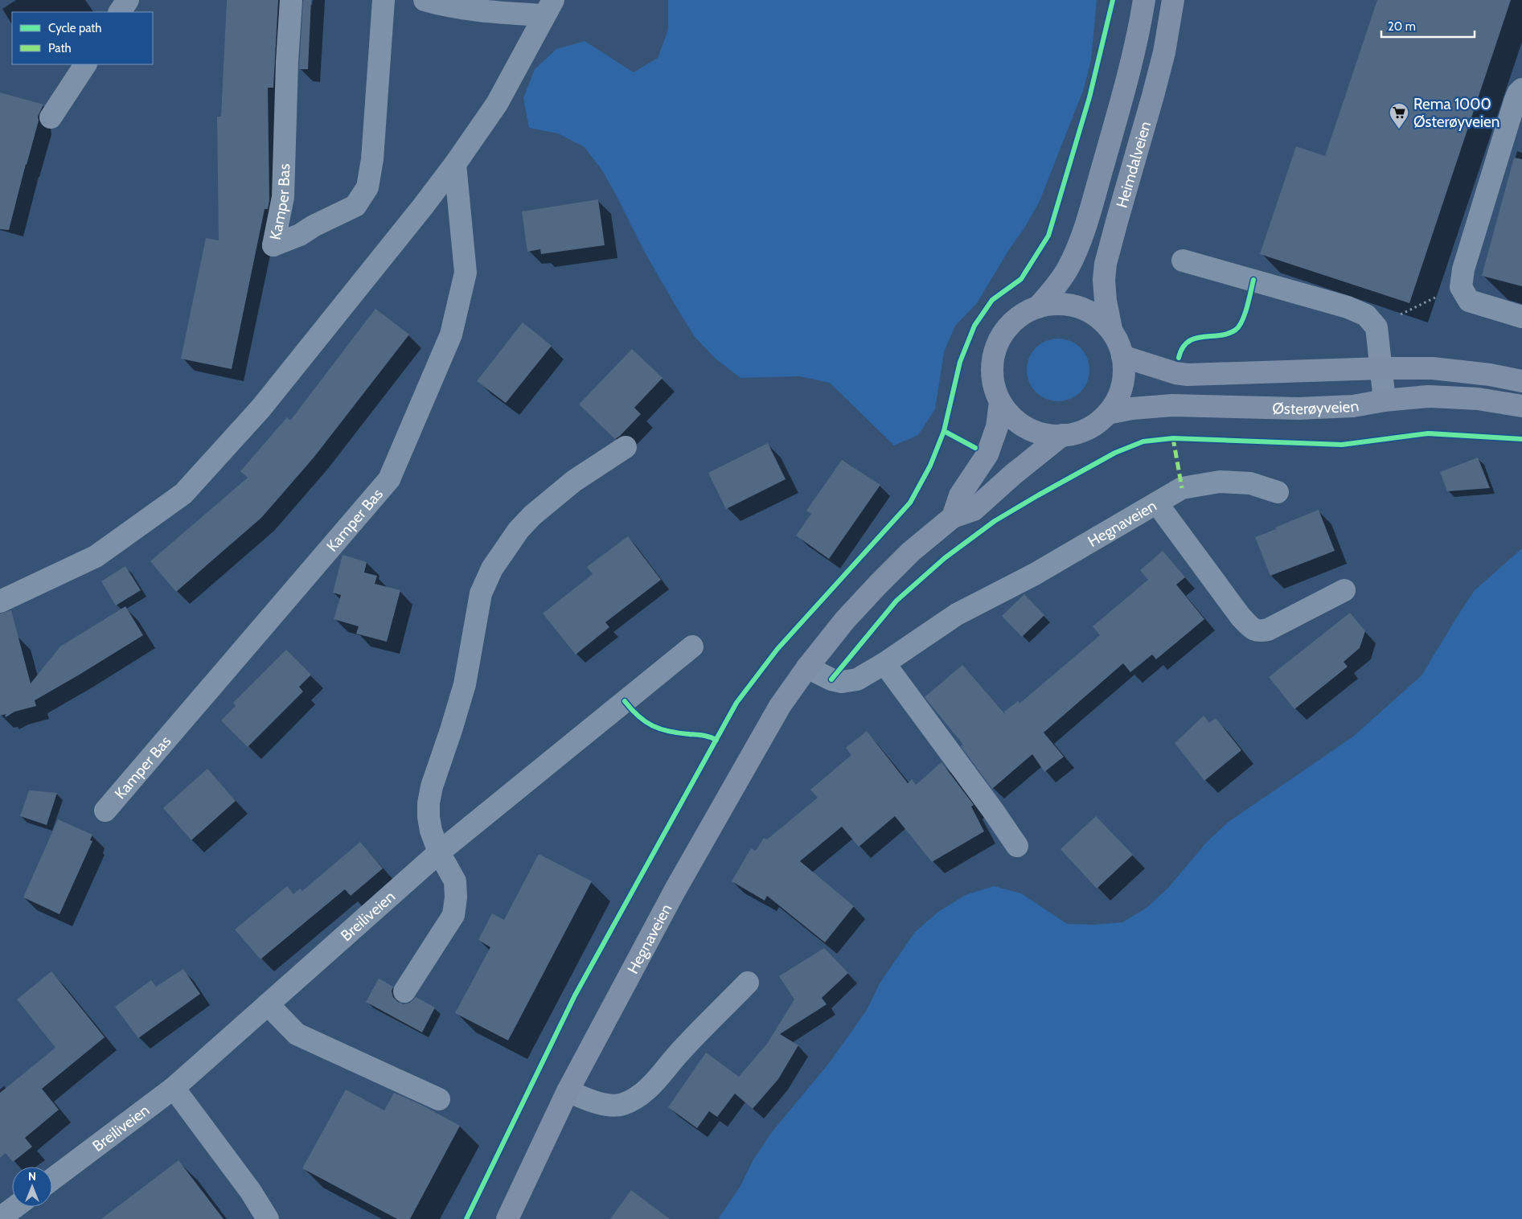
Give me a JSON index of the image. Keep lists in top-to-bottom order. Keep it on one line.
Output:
{"streets":{"main road":["Heimdalveien","Østerøyveien","Hegnaveien"],"street":["Kamper Bas","Breiliveien"]},"crossings":[["Heimdalveien","Østerøyveien"],["Heimdalveien","Hegnaveien"],["Østerøyveien","Hegnaveien"]],"places":{"supermarket":["Rema 1000 Østerøyveien"]},"legend":["Cycle path","Path"],"scale_bar":"20 m","north":"top"}
